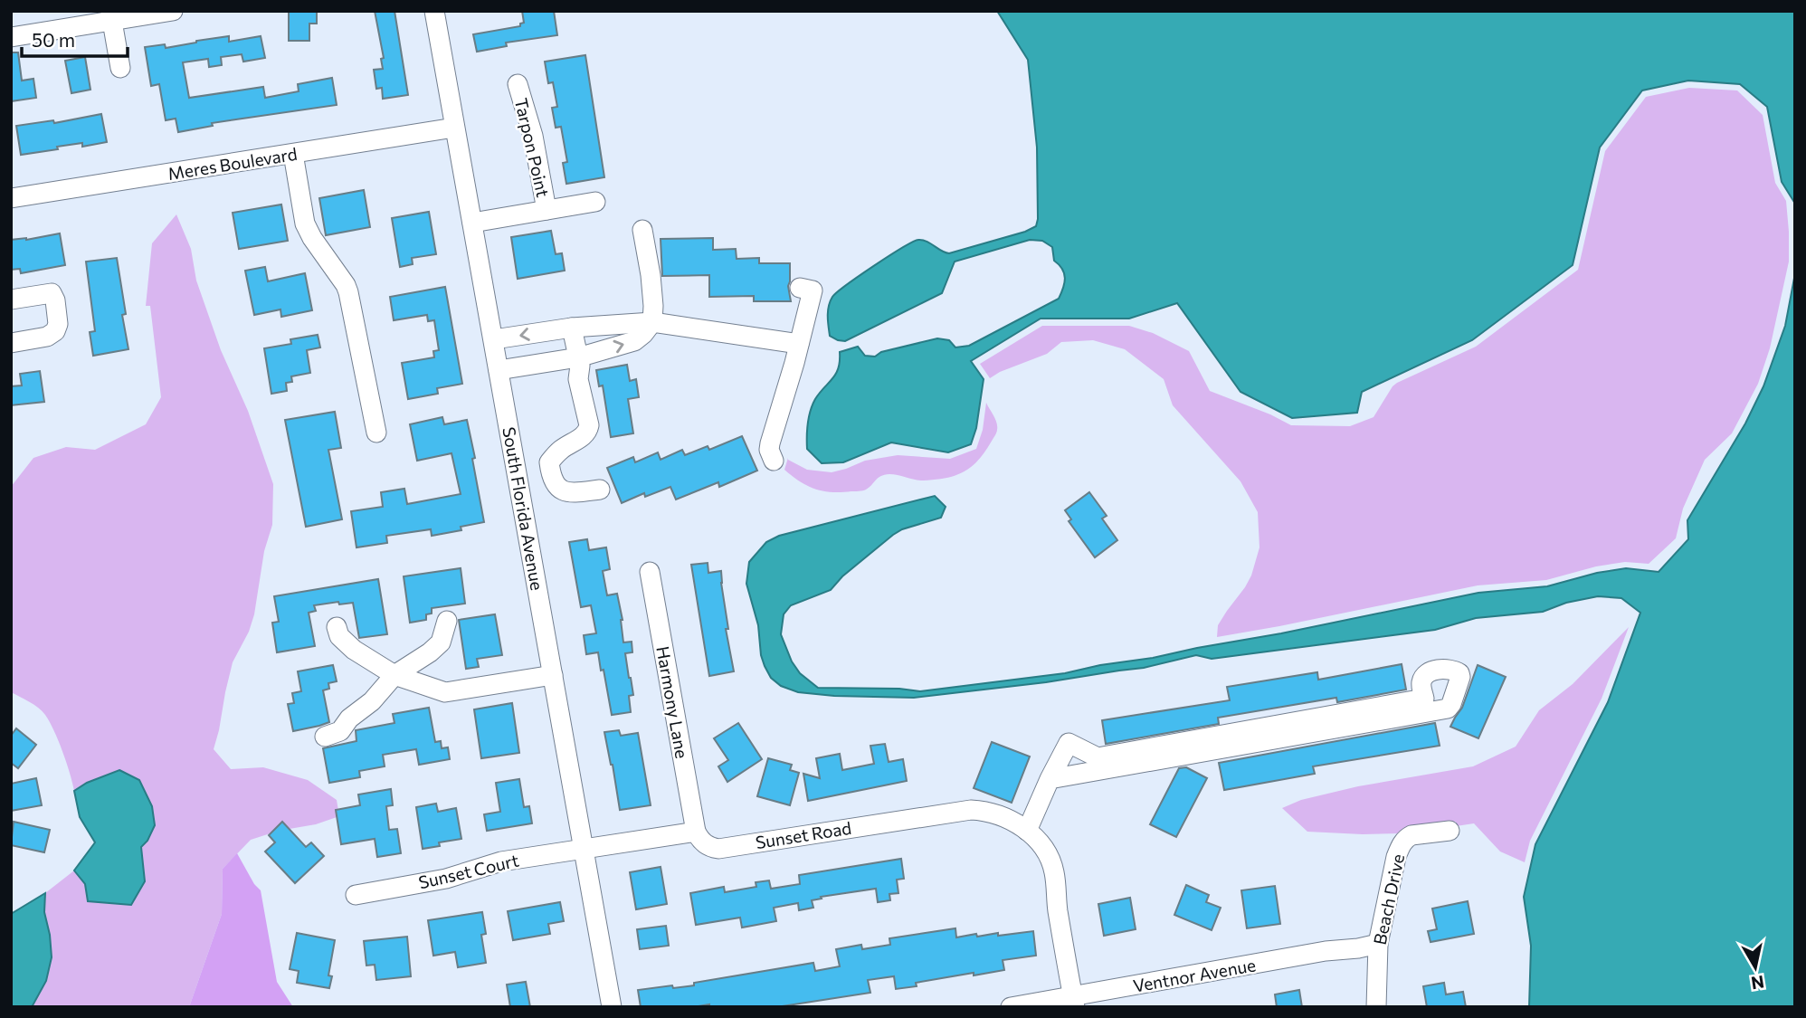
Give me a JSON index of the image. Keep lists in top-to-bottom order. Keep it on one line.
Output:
{"streets":{"street":["Tarpon Point","Meres Boulevard","South Florida Avenue","Harmony Lane","Sunset Road","Sunset Court","Beach Drive","Ventnor Avenue"]},"crossings":[["Tarpon Point","South Florida Avenue"],["Meres Boulevard","South Florida Avenue"],["South Florida Avenue","Sunset Court"],["Harmony Lane","Sunset Road"],["Beach Drive","Ventnor Avenue"]],"scale_bar":"50 m","north":"bottom"}
